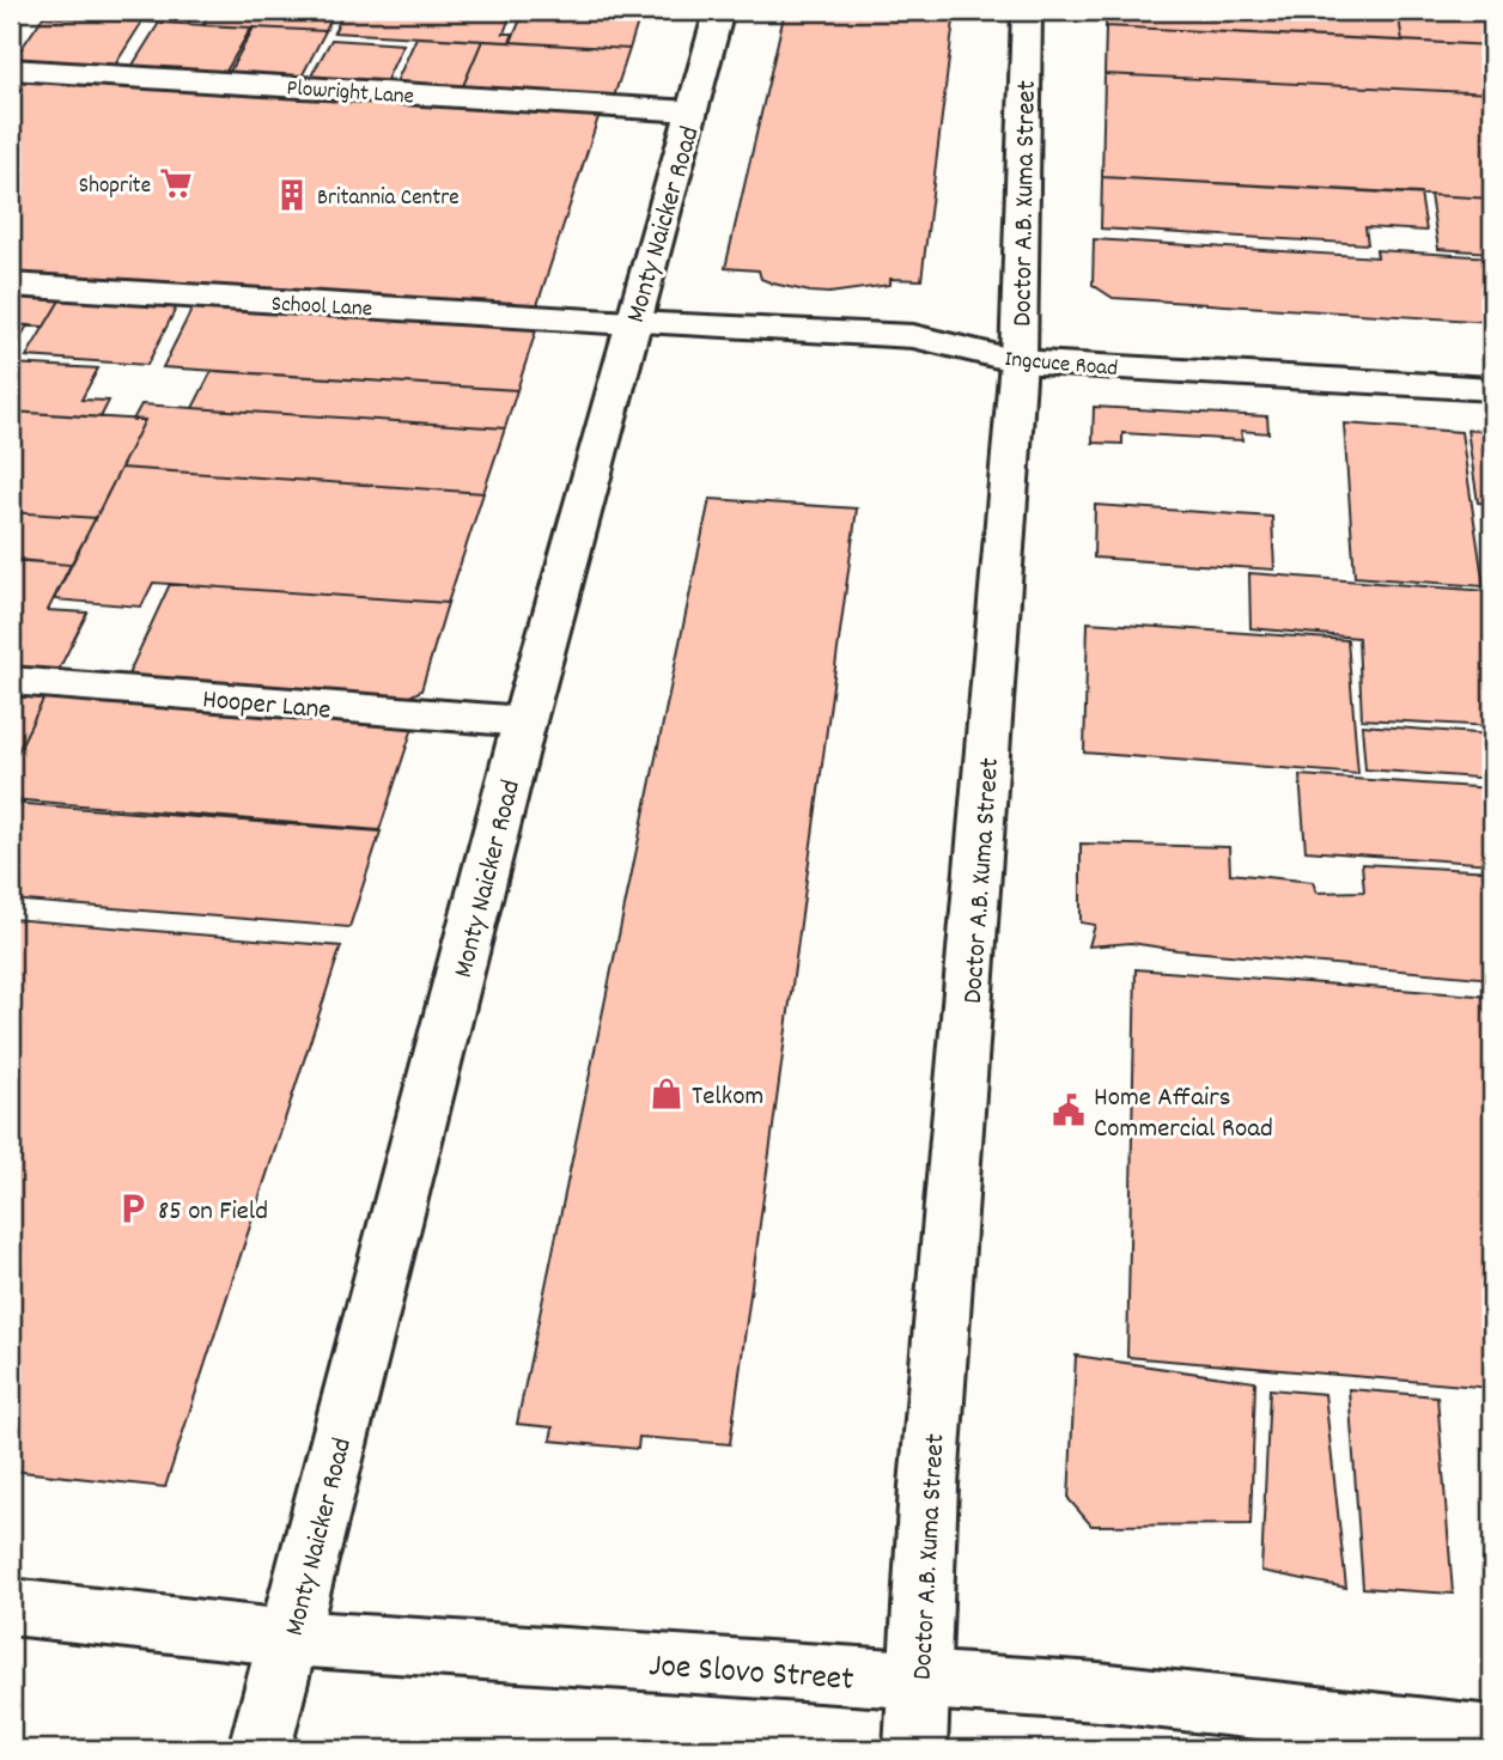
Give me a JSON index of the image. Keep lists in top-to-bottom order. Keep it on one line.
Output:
{"streets":{"main road":["Plowright Lane","Doctor A.B. Xuma Street","Monty Naicker Road","School Lane","Ingcuce Road","Hooper Lane","Joe Slovo Street"]},"crossings":[["Plowright Lane","Monty Naicker Road"],["Doctor A.B. Xuma Street","Ingcuce Road"],["Doctor A.B. Xuma Street","Joe Slovo Street"],["Monty Naicker Road","School Lane"],["Monty Naicker Road","Ingcuce Road"],["Monty Naicker Road","Hooper Lane"],["Monty Naicker Road","Joe Slovo Street"],["School Lane","Ingcuce Road"]],"places":{"supermarket":["Shoprite"],"building":["Britannia Centre"],"shop":["Telkom"],"public building":["Home Affairs Commercial Road"],"parking":["85 on Field"]}}
